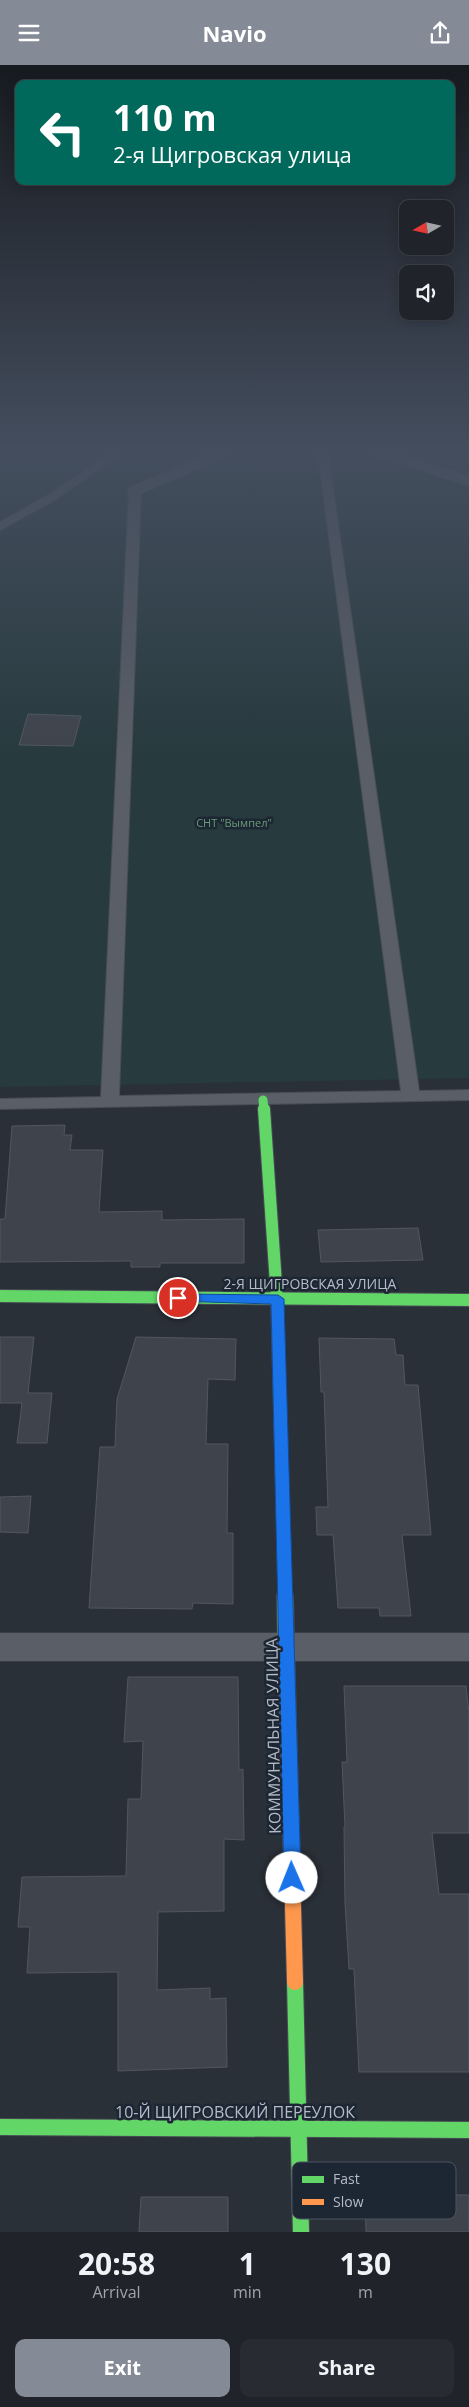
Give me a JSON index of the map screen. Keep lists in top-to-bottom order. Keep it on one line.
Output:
{"streets":{"street":["2-Я ЩИГРОВСКАЯ УЛИЦА","КОММУНАЛЬНАЯ УЛИЦА","10-Й ЩИГРОВСКИЙ ПЕРЕУЛОК"]},"crossings":[["2-Я ЩИГРОВСКАЯ УЛИЦА","КОММУНАЛЬНАЯ УЛИЦА"],["КОММУНАЛЬНАЯ УЛИЦА","10-Й ЩИГРОВСКИЙ ПЕРЕУЛОК"]],"parks":["СНТ \"Вымпел\""],"legend":["Fast","Slow"],"north":"left","page":{"header":"Navio","turn":["110 m","2-я Щигровская улица"],"eta":["20:58","Arrival","1","min","130","m"],"buttons":["Exit","Share"]}}
